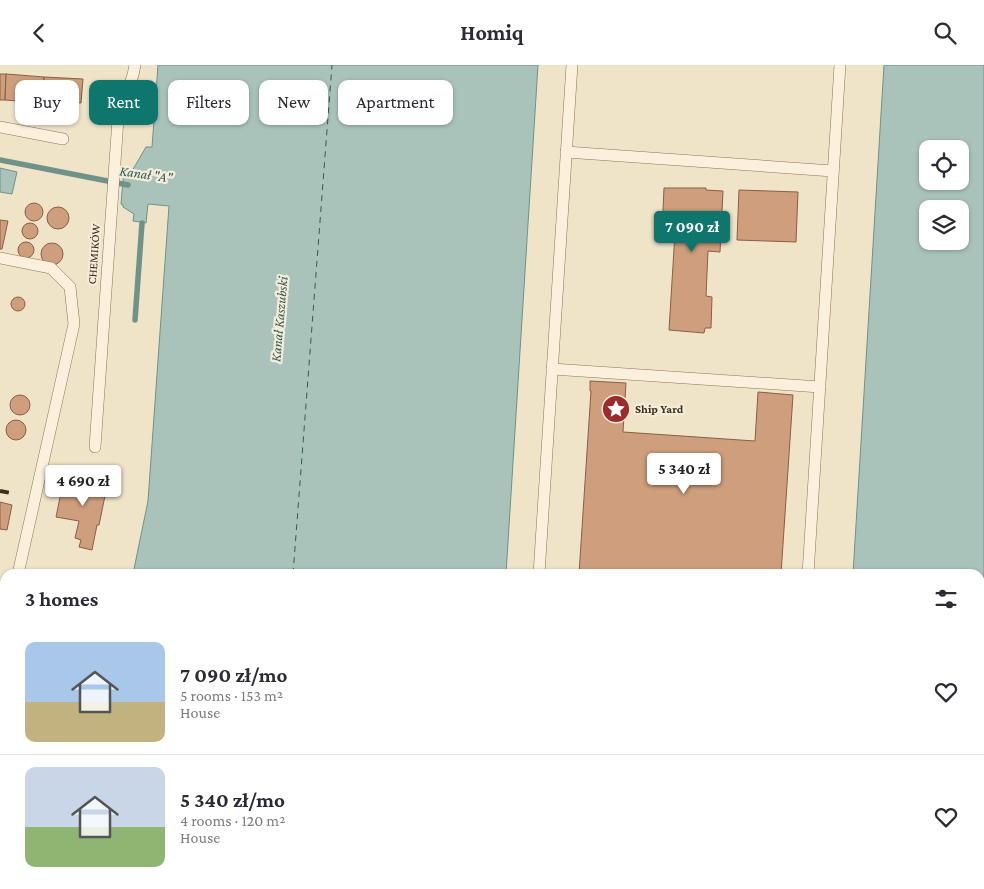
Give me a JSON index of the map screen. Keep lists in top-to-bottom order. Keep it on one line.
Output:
{"streets":{"lane":["CHEMIKÓW"]},"water":["Kanał \"A\"","Kanał Kaszubski"],"places":{"place":["Ship Yard"]},"page":{"header":"Homiq","chip":["Buy","Rent","Filters","New","Apartment"],"price":["7 090 zł","5 340 zł","4 690 zł"],"heading":"3 homes","list":[{"name":"7 090 zł/mo","note":"5 rooms · 153 m² · House"},{"name":"5 340 zł/mo","note":"4 rooms · 120 m² · House"}]}}
